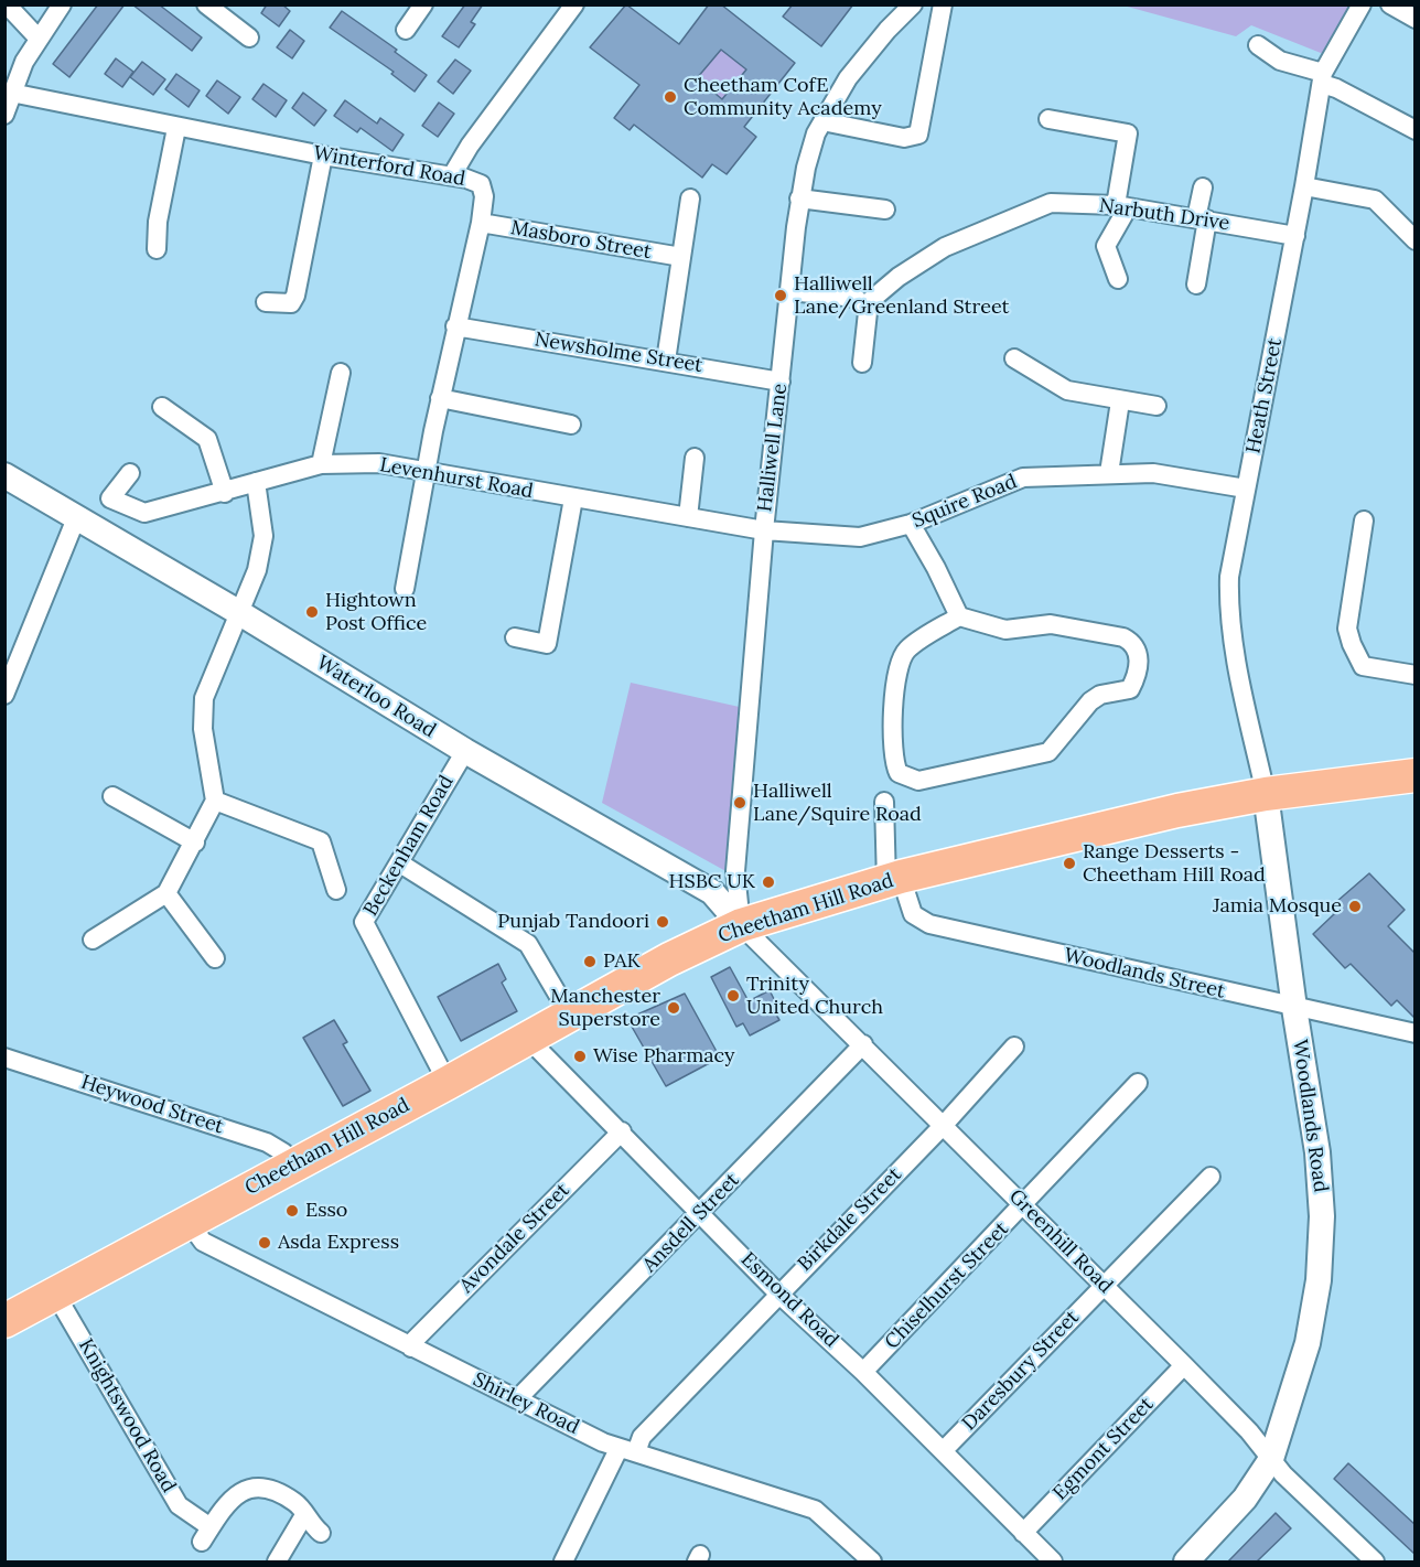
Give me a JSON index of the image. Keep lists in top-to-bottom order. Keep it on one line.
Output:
{"streets":{"highway":["Cheetham Hill Road"],"main road":["Waterloo Road","Woodlands Road"],"street":["Winterford Road","Narbuth Drive","Masboro Street","Newsholme Street","Heath Street","Halliwell Lane","Levenhurst Road","Squire Road","Beckenham Road","Woodlands Street","Heywood Street","Birkdale Street","Ansdell Street","Avondale Street","Greenhill Road","Chiselhurst Street","Esmond Road","Daresbury Street","Shirley Road","Knightswood Road","Egmont Street"]},"crossings":[["Winterford Road","Masboro Street"],["Winterford Road","Newsholme Street"],["Winterford Road","Levenhurst Road"],["Narbuth Drive","Heath Street"],["Newsholme Street","Halliwell Lane"],["Heath Street","Squire Road"],["Heath Street","Cheetham Hill Road"],["Heath Street","Woodlands Road"],["Halliwell Lane","Levenhurst Road"],["Halliwell Lane","Squire Road"],["Halliwell Lane","Waterloo Road"],["Halliwell Lane","Cheetham Hill Road"],["Halliwell Lane","Greenhill Road"],["Levenhurst Road","Squire Road"],["Waterloo Road","Beckenham Road"],["Waterloo Road","Cheetham Hill Road"],["Waterloo Road","Greenhill Road"],["Beckenham Road","Cheetham Hill Road"],["Cheetham Hill Road","Woodlands Street"],["Cheetham Hill Road","Heywood Street"],["Cheetham Hill Road","Woodlands Road"],["Cheetham Hill Road","Greenhill Road"],["Cheetham Hill Road","Esmond Road"],["Cheetham Hill Road","Shirley Road"],["Cheetham Hill Road","Knightswood Road"],["Woodlands Street","Woodlands Road"],["Woodlands Road","Greenhill Road"],["Birkdale Street","Greenhill Road"],["Birkdale Street","Esmond Road"],["Birkdale Street","Shirley Road"],["Ansdell Street","Greenhill Road"],["Ansdell Street","Esmond Road"],["Ansdell Street","Shirley Road"],["Avondale Street","Esmond Road"],["Avondale Street","Shirley Road"],["Greenhill Road","Chiselhurst Street"],["Greenhill Road","Daresbury Street"],["Greenhill Road","Egmont Street"],["Chiselhurst Street","Esmond Road"],["Esmond Road","Daresbury Street"],["Esmond Road","Egmont Street"]],"places":["Cheetham CofE Community Academy","Halliwell Lane/Greenland Street","Hightown Post Office","Halliwell Lane/Squire Road","Range Desserts - Cheetham Hill Road","HSBC UK","Jamia Mosque","Punjab Tandoori","PAK","Trinity United Church","Manchester Superstore","Wise Pharmacy","Esso","Asda Express"]}
